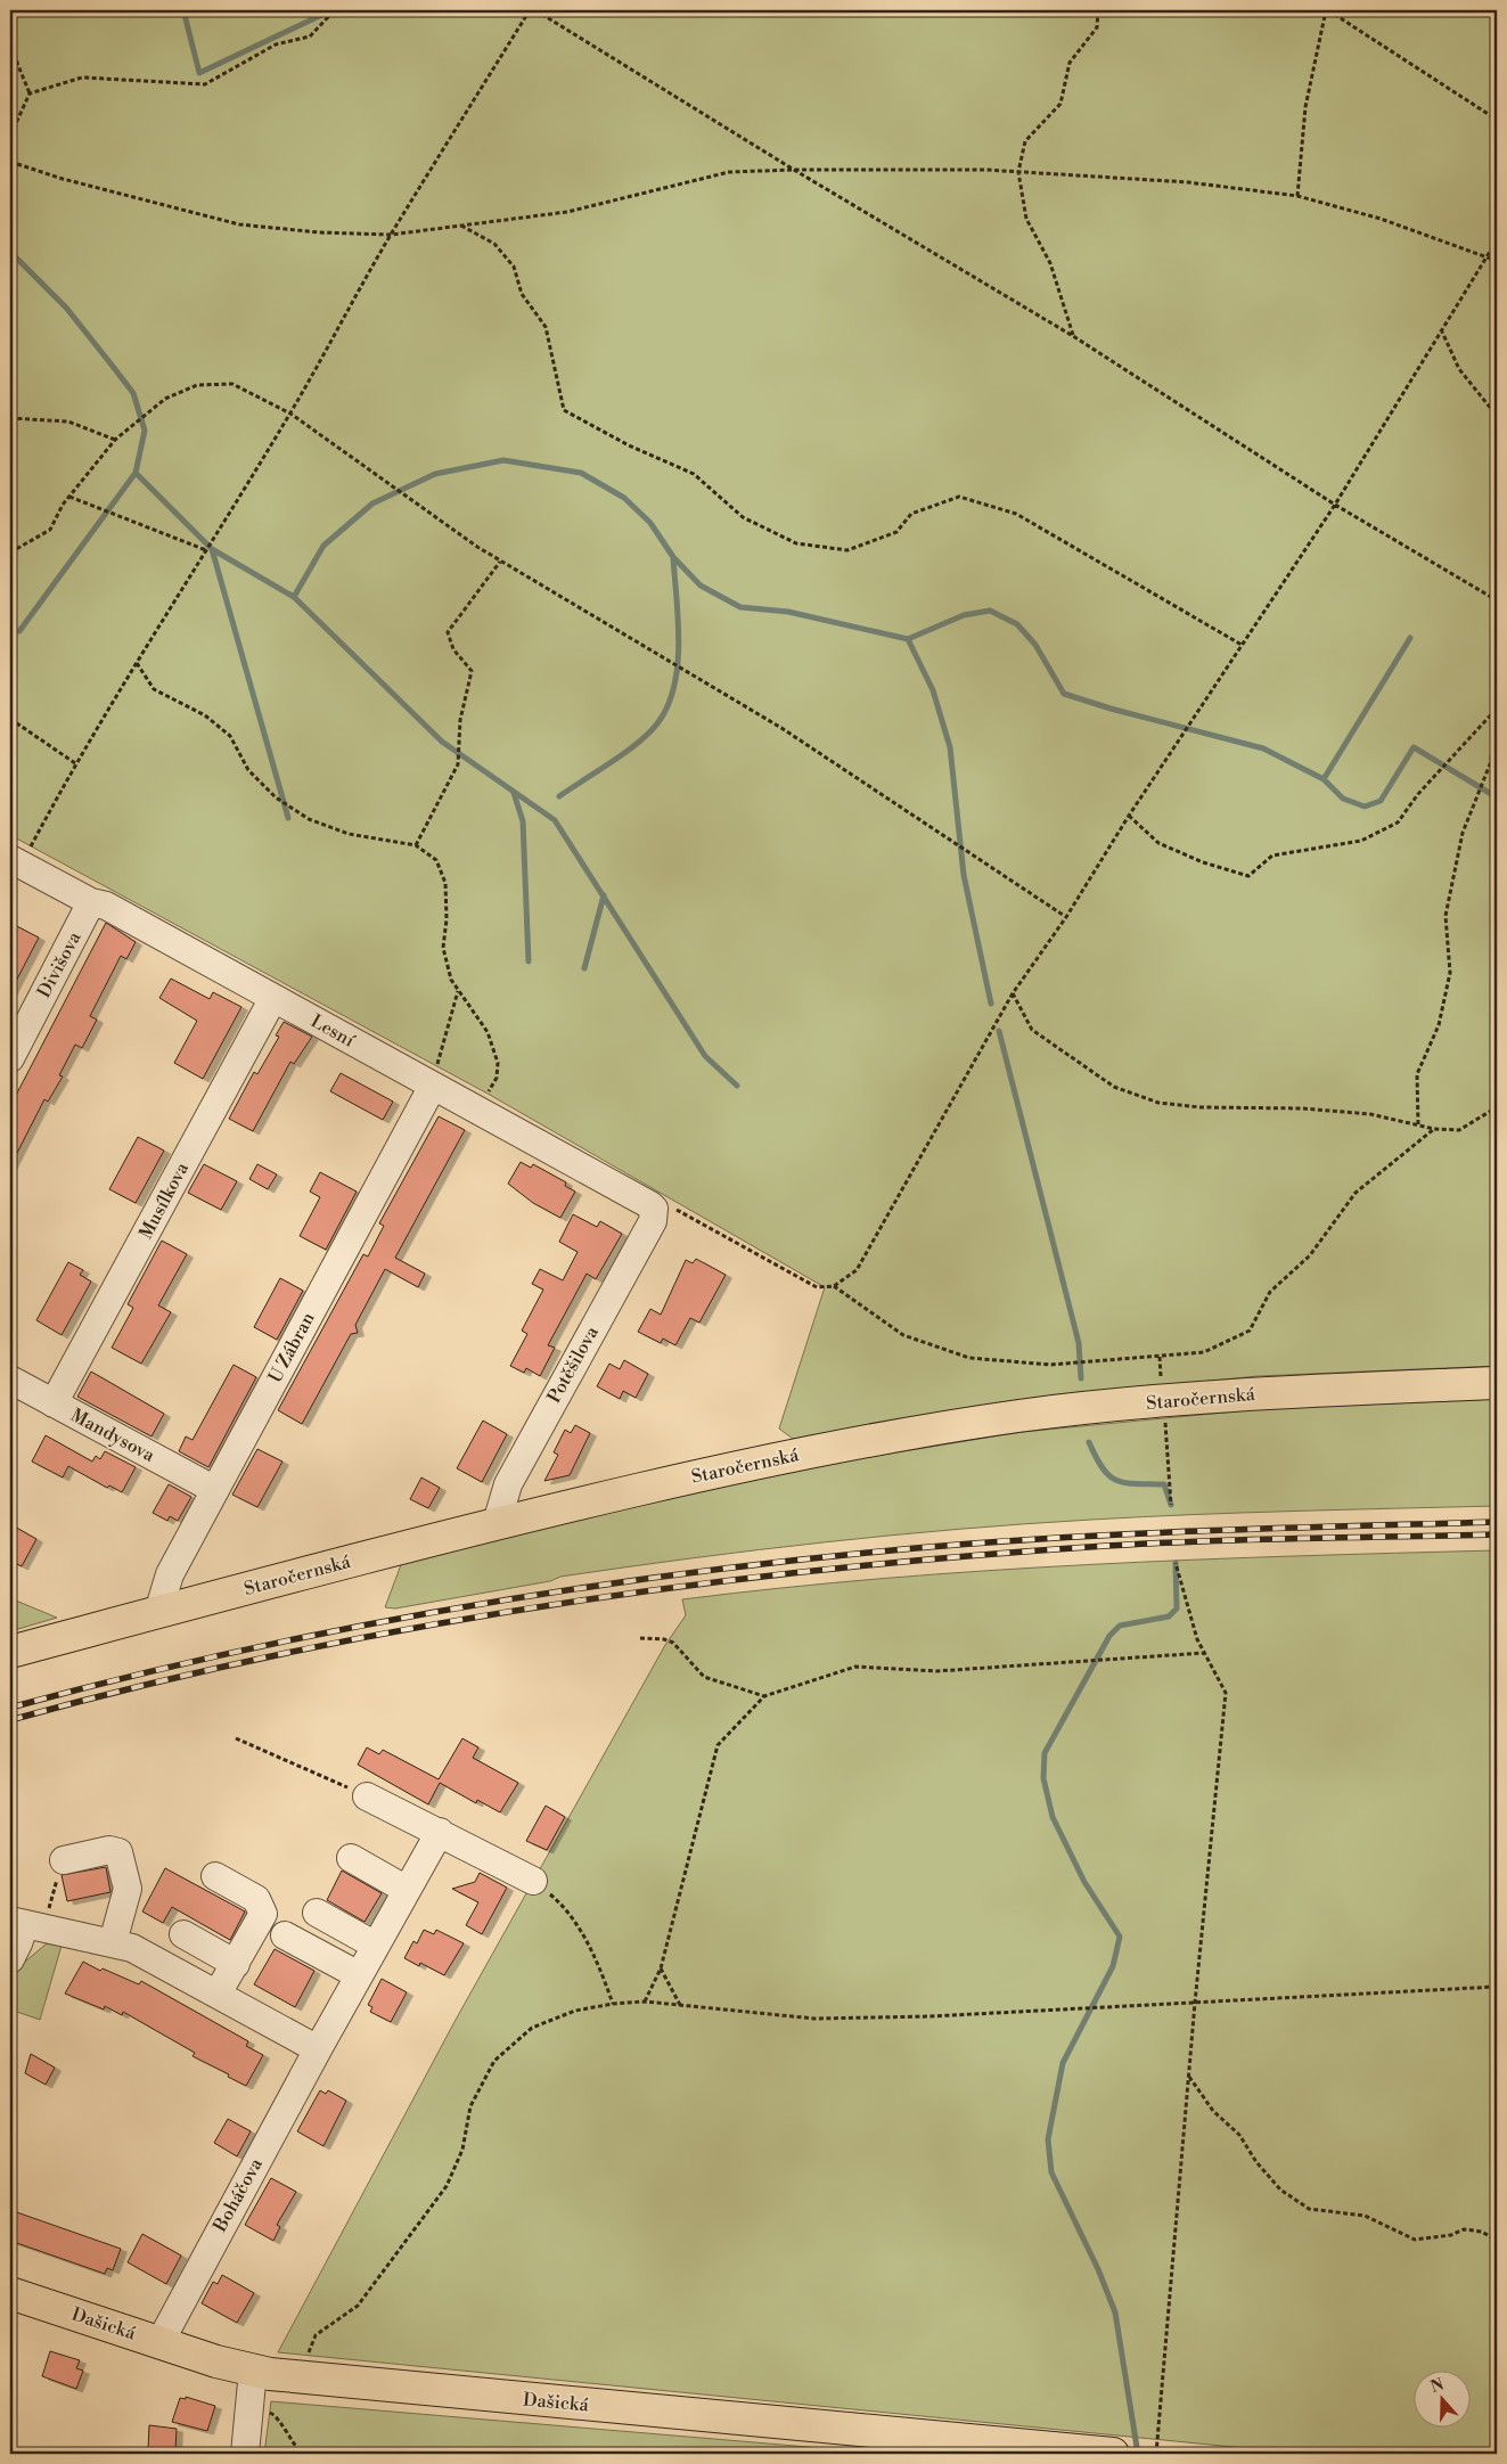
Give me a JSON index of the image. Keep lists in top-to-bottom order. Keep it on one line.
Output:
{"streets":{"main road":["Staročernská","Dašická"],"street":["Divišova","Lesní","Musílkova","U Zábran","Potěšilova","Mandysova","Boháčova"]},"crossings":[["Divišova","Lesní"],["Lesní","Musílkova"],["Lesní","U Zábran"],["Lesní","Potěšilova"],["Musílkova","Mandysova"],["U Zábran","Staročernská"],["U Zábran","Mandysova"],["Potěšilova","Staročernská"],["Boháčova","Dašická"]],"north":"top"}
